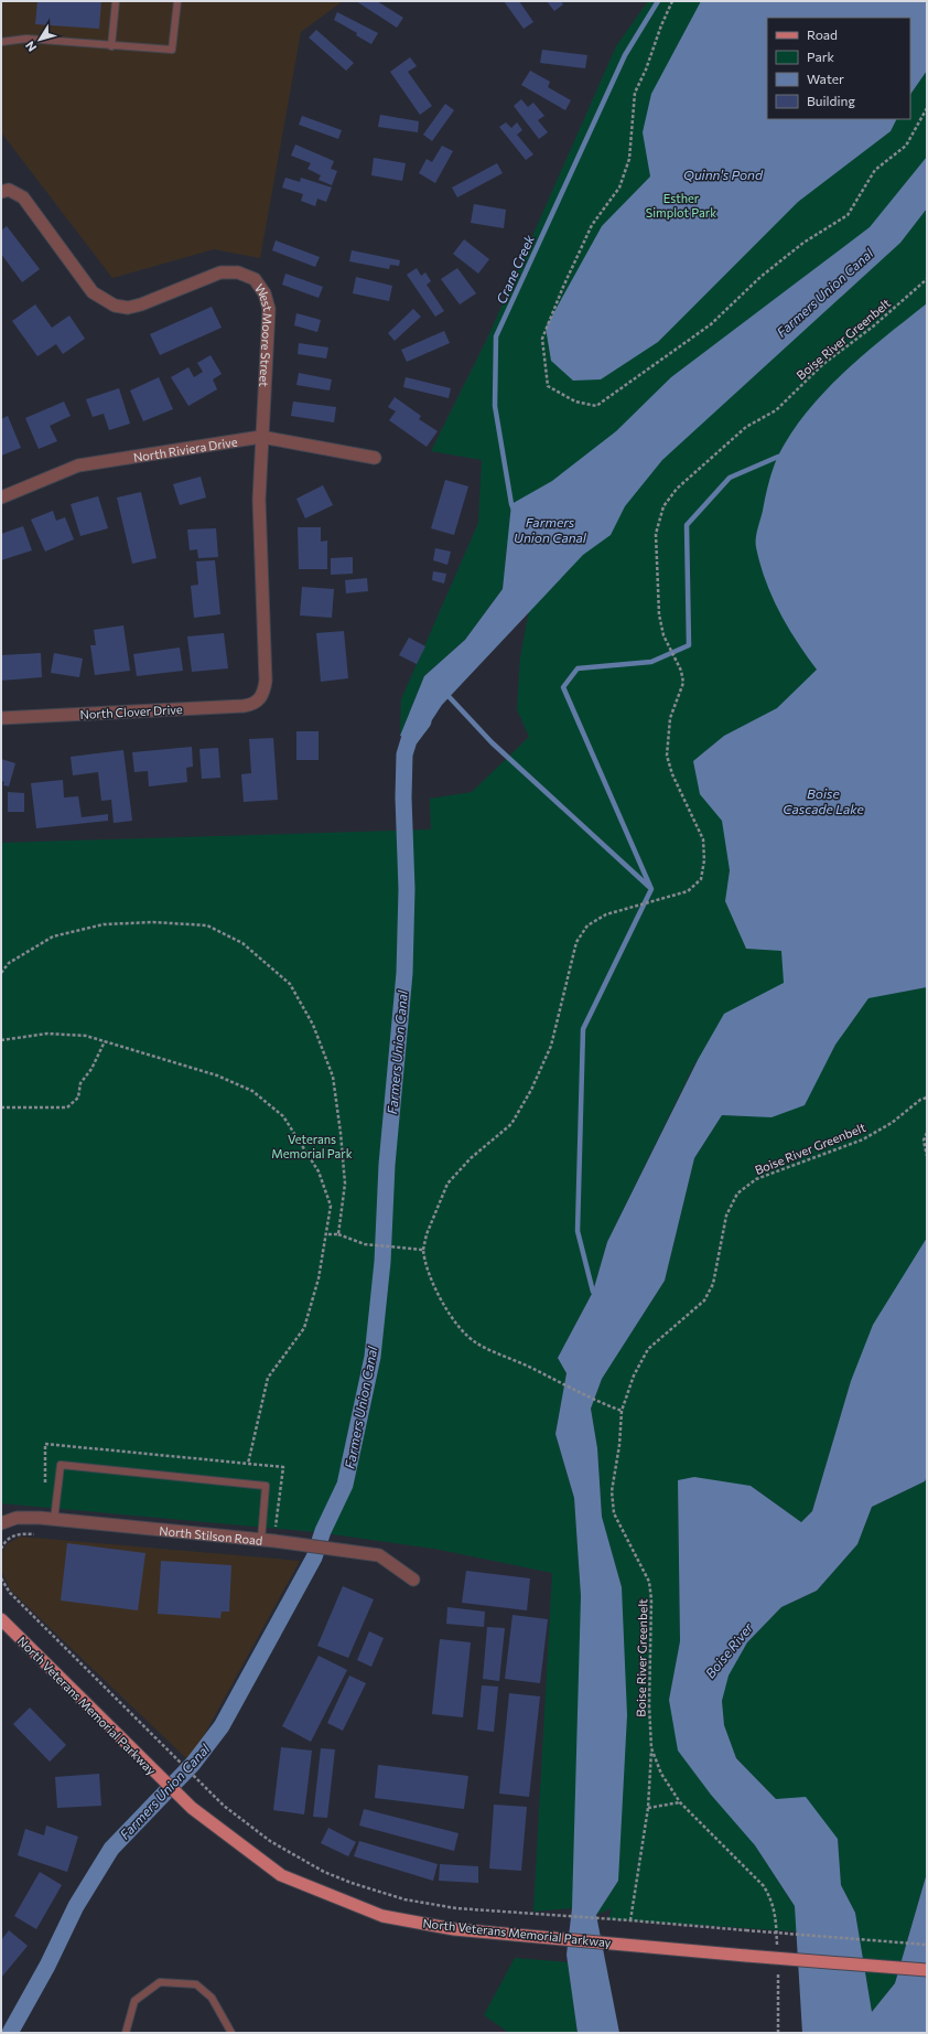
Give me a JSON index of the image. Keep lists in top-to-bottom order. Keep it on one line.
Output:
{"streets":{"main road":["North Veterans Memorial Parkway"],"street":["West Moore Street","North Riviera Drive","North Clover Drive","North Stilson Road"],"path":["Boise River Greenbelt"]},"crossings":[["West Moore Street","North Riviera Drive"],["West Moore Street","North Clover Drive"]],"water":["Quinn's Pond","Crane Creek","Farmers Union Canal","Boise Cascade Lake","Boise River"],"parks":["Esther Simplot Park","Veterans Memorial Park"],"legend":["Road","Park","Water","Building"],"north":"bottom left"}
